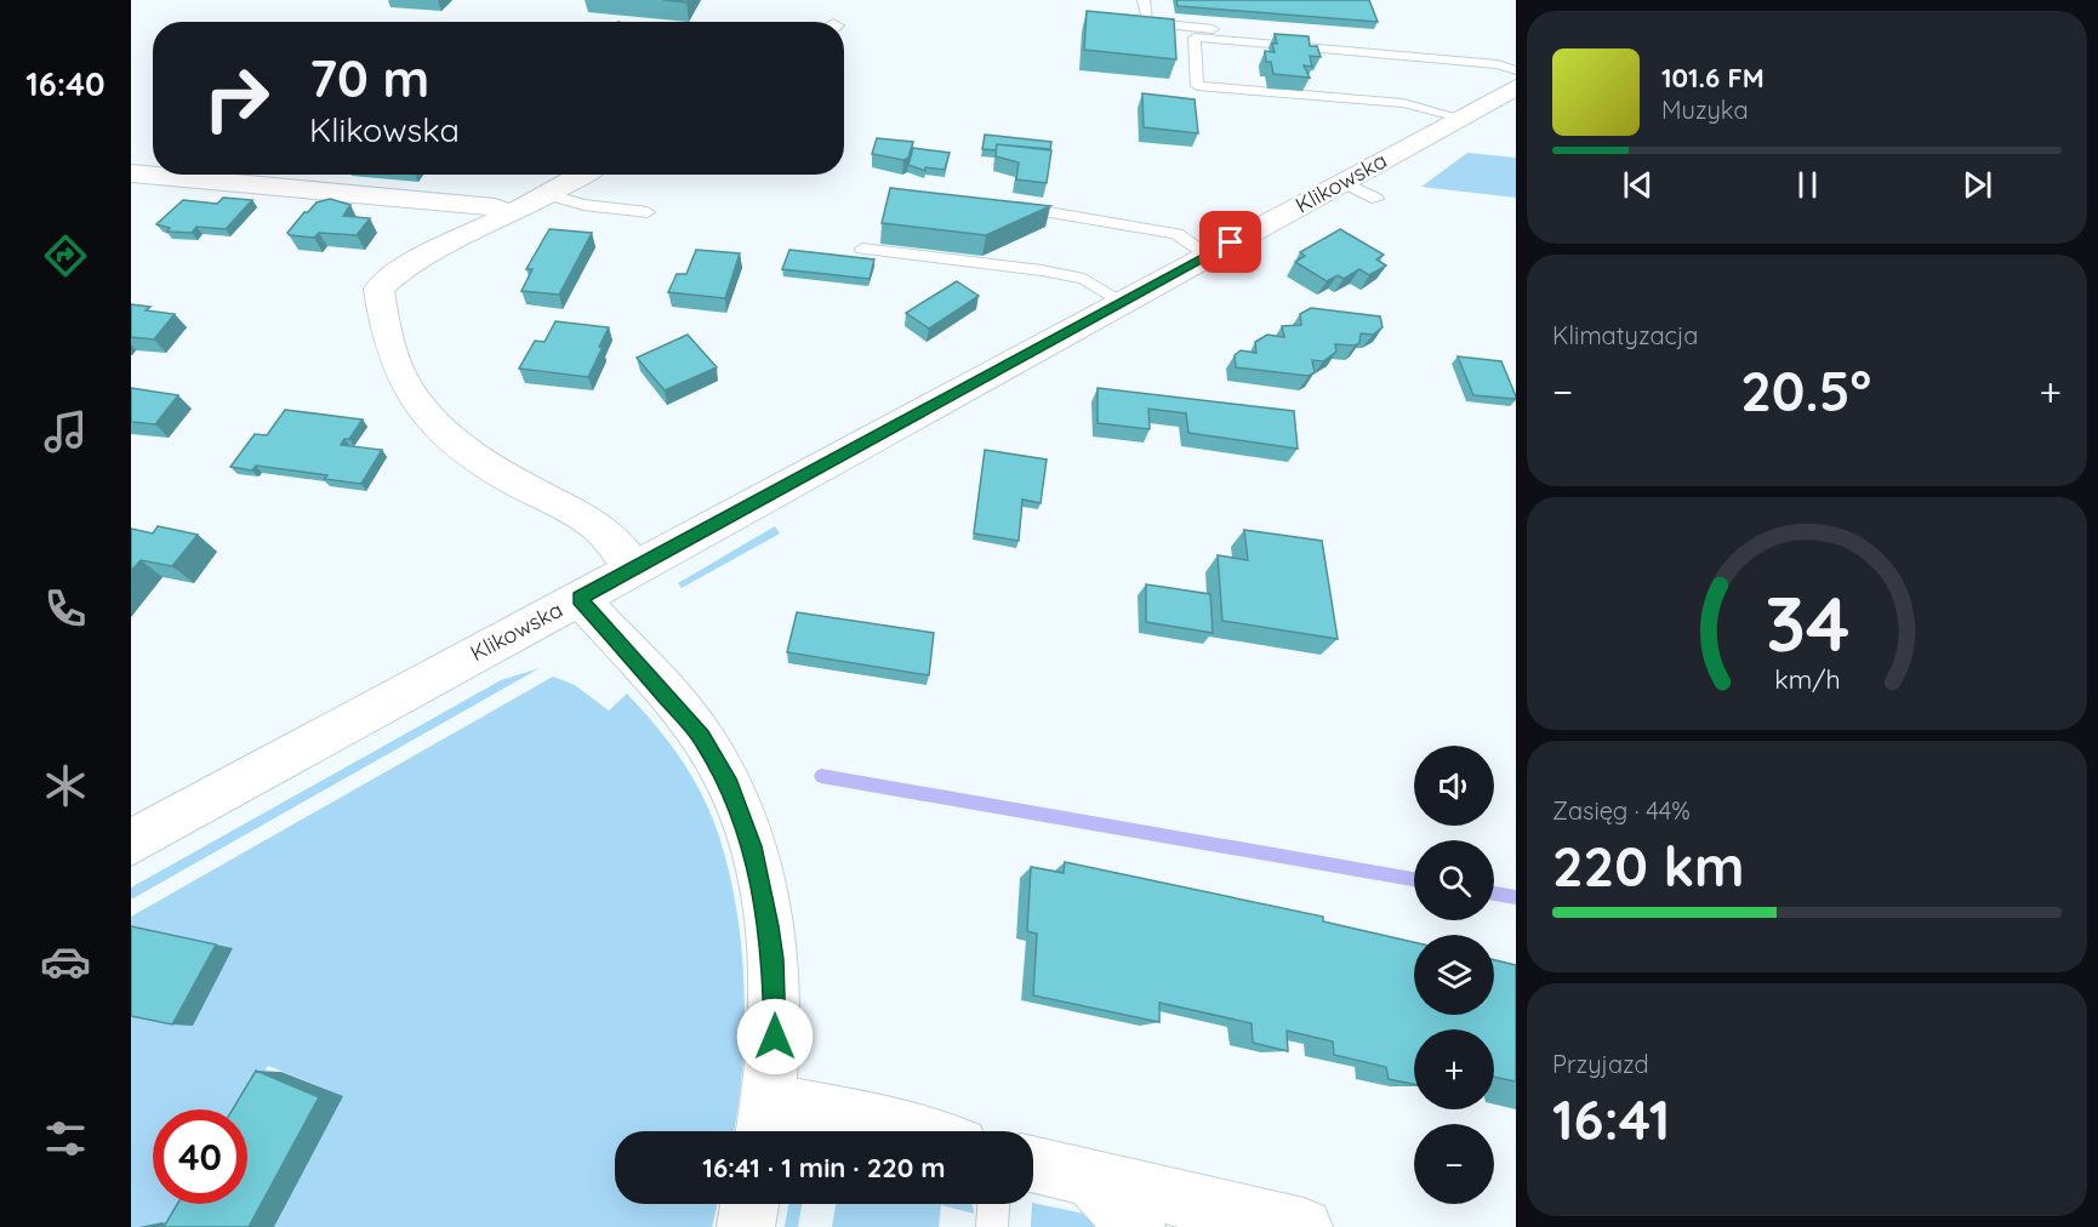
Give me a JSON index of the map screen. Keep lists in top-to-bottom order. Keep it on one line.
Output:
{"streets":{"street":["Klikowska"]},"page":{"tabs":"16:40","turn":["70 m","Klikowska"],"song":["101.6 FM","Muzyka"],"tile":["Klimatyzacja",["Zasięg · 44%","220 km"],["Przyjazd","16:41"]],"heat":["−","20.5°","+"],"map_buttons":["+","−"],"limit":"40","trip":"16:41 · 1 min · 220 m","gauge":["34","km/h"]}}
